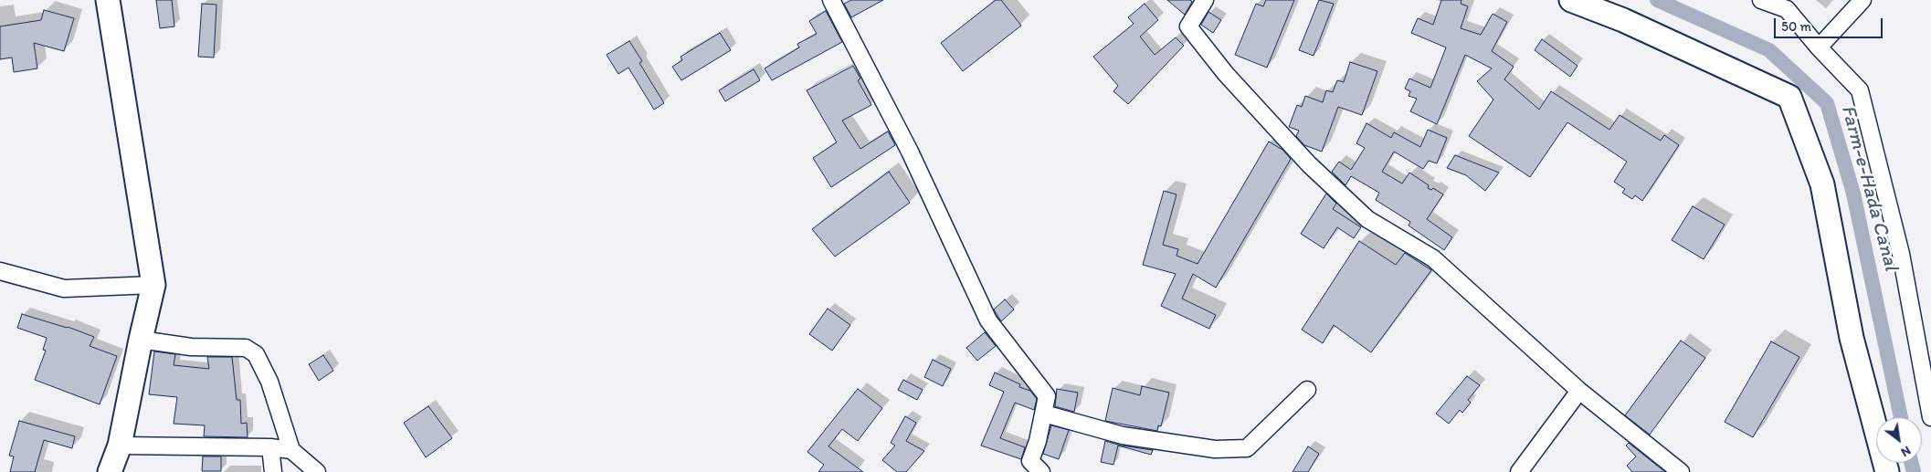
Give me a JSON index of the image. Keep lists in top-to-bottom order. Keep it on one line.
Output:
{"water":["Farm-e-Hada Canal"],"scale_bar":"50 m","north":"bottom right"}
